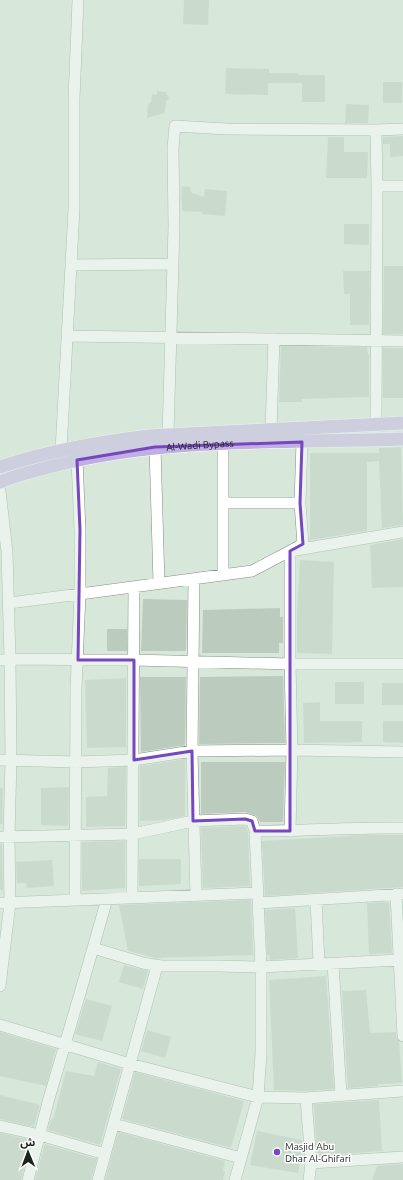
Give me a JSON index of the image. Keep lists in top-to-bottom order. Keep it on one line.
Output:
{"streets":{"main road":["Al-Wadi Bypass"]},"places":["Masjid Abu Dhar Al-Ghifari"],"north":"top"}
